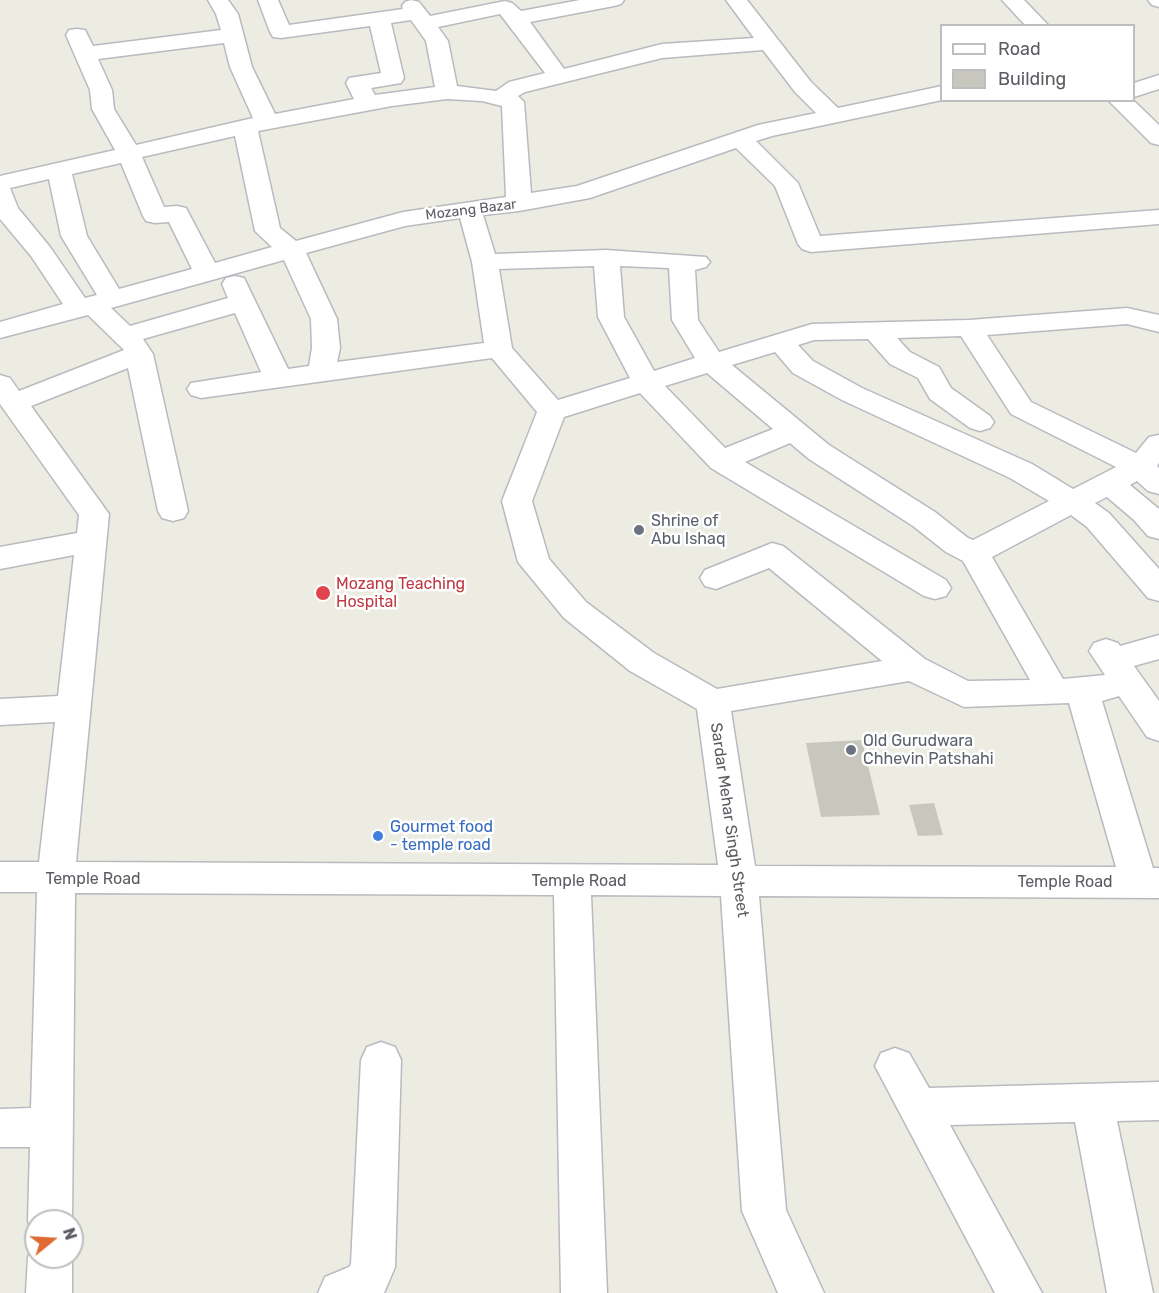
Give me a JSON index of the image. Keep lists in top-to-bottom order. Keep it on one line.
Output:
{"streets":{"street":["Mozang Bazar","Sardar Mehar Singh Street","Temple Road"]},"crossings":[["Sardar Mehar Singh Street","Temple Road"]],"places":["Shrine of Abu Ishaq","Mozang Teaching Hospital","Old Gurudwara Chhevin Patshahi","Gourmet food - temple road"],"legend":["Road","Building"],"north":"right"}
